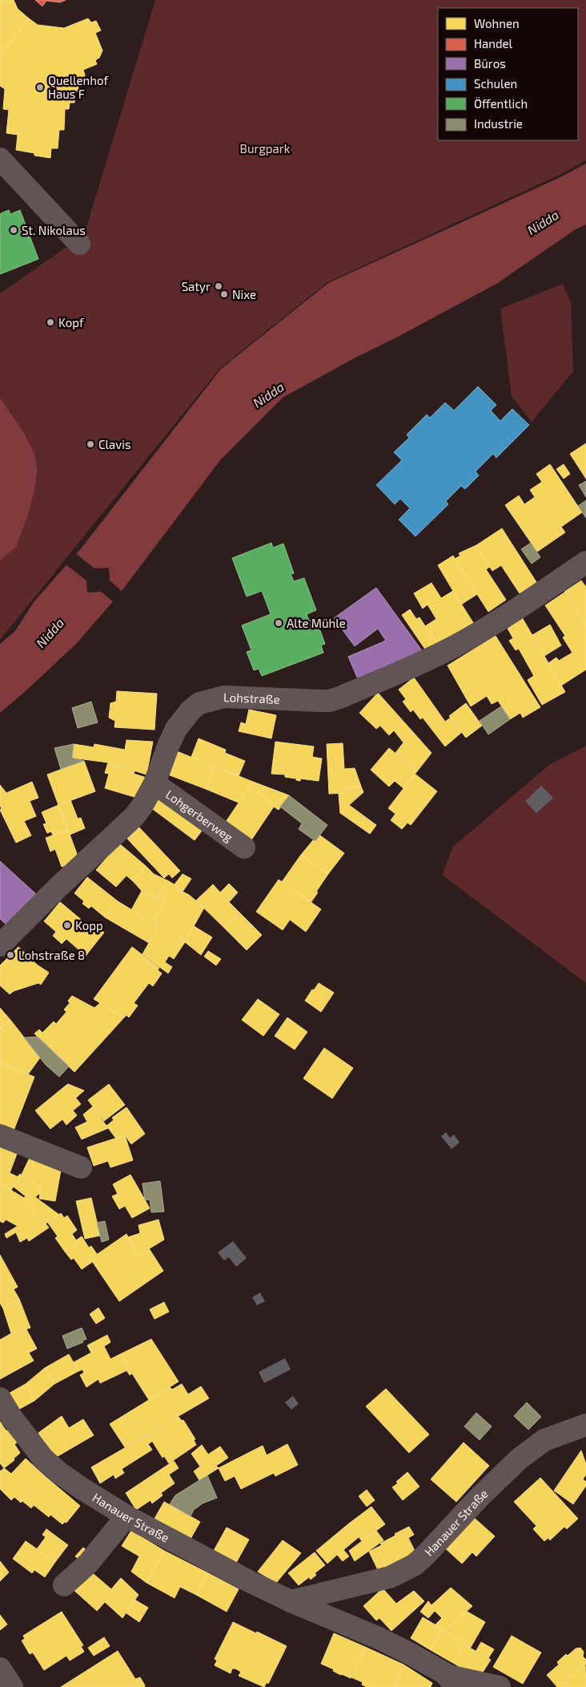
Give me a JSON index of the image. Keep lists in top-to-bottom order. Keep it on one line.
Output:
{"streets":{"street":["Lohstraße","Lohgerberweg","Hanauer Straße"]},"crossings":[["Lohstraße","Lohgerberweg"]],"water":["Nidda"],"parks":["Burgpark"],"places":["Quellenhof Haus F","St. Nikolaus","Satyr","Nixe","Kopf","Clavis","Alte Mühle","Kopp","Lohstraße 8"],"legend":["Wohnen","Handel","Büros","Schulen","Öffentlich","Industrie"]}
